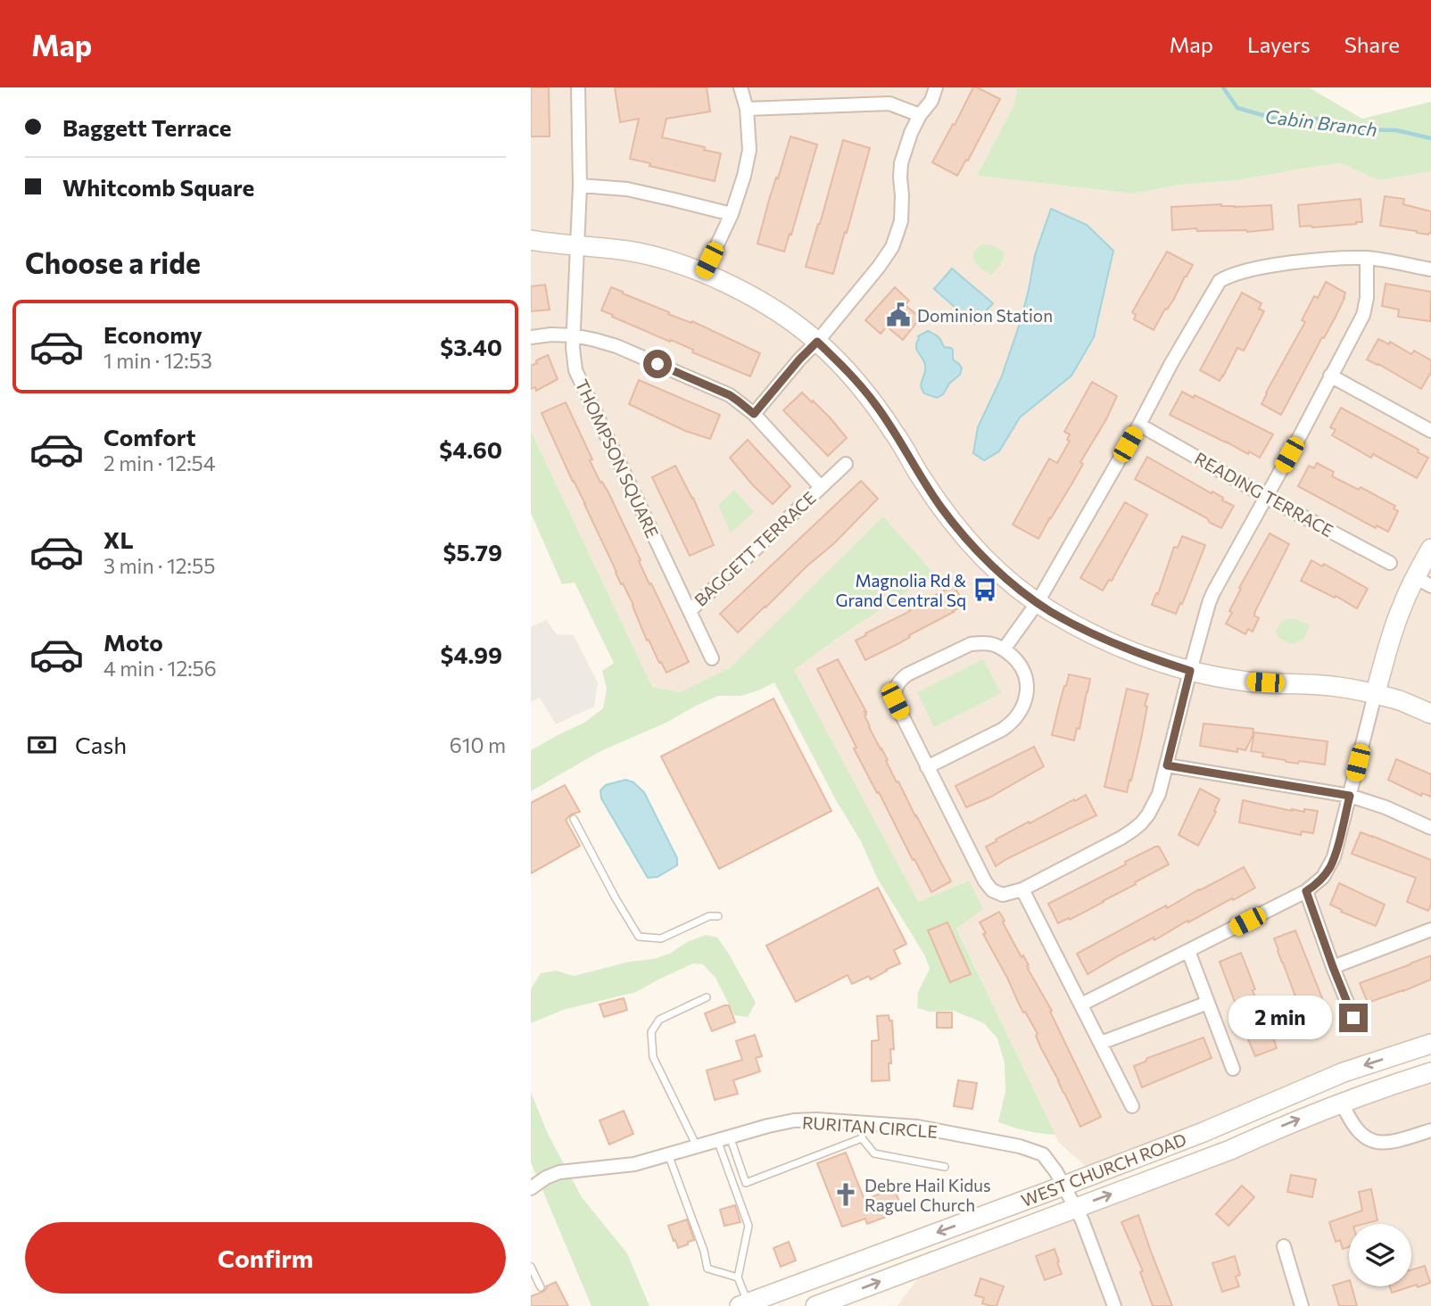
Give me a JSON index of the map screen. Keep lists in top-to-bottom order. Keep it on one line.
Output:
{"streets":{"main road":["WEST CHURCH ROAD"],"street":["THOMPSON SQUARE","READING TERRACE","BAGGETT TERRACE","RURITAN CIRCLE"]},"crossings":[["THOMPSON SQUARE","BAGGETT TERRACE"],["RURITAN CIRCLE","WEST CHURCH ROAD"]],"water":["Cabin Branch"],"places":{"public building":["Dominion Station"],"bus stop":["Magnolia Rd & Grand Central Sq"],"church":["Debre Hail Kidus Raguel Church"]},"page":{"header":"Map","nav":["Map","Layers","Share"],"banner":["Baggett Terrace","Whitcomb Square"],"heading":"Choose a ride","list":[{"name":"Economy","note":"1 min · 12:53","value":"$3.40"},{"name":"Comfort","note":"2 min · 12:54","value":"$4.60"},{"name":"XL","note":"3 min · 12:55","value":"$5.79"},{"name":"Moto","note":"4 min · 12:56","value":"$4.99"}],"pay":["Cash","610 m"],"bubble":"2 min","buttons":"Confirm"}}
